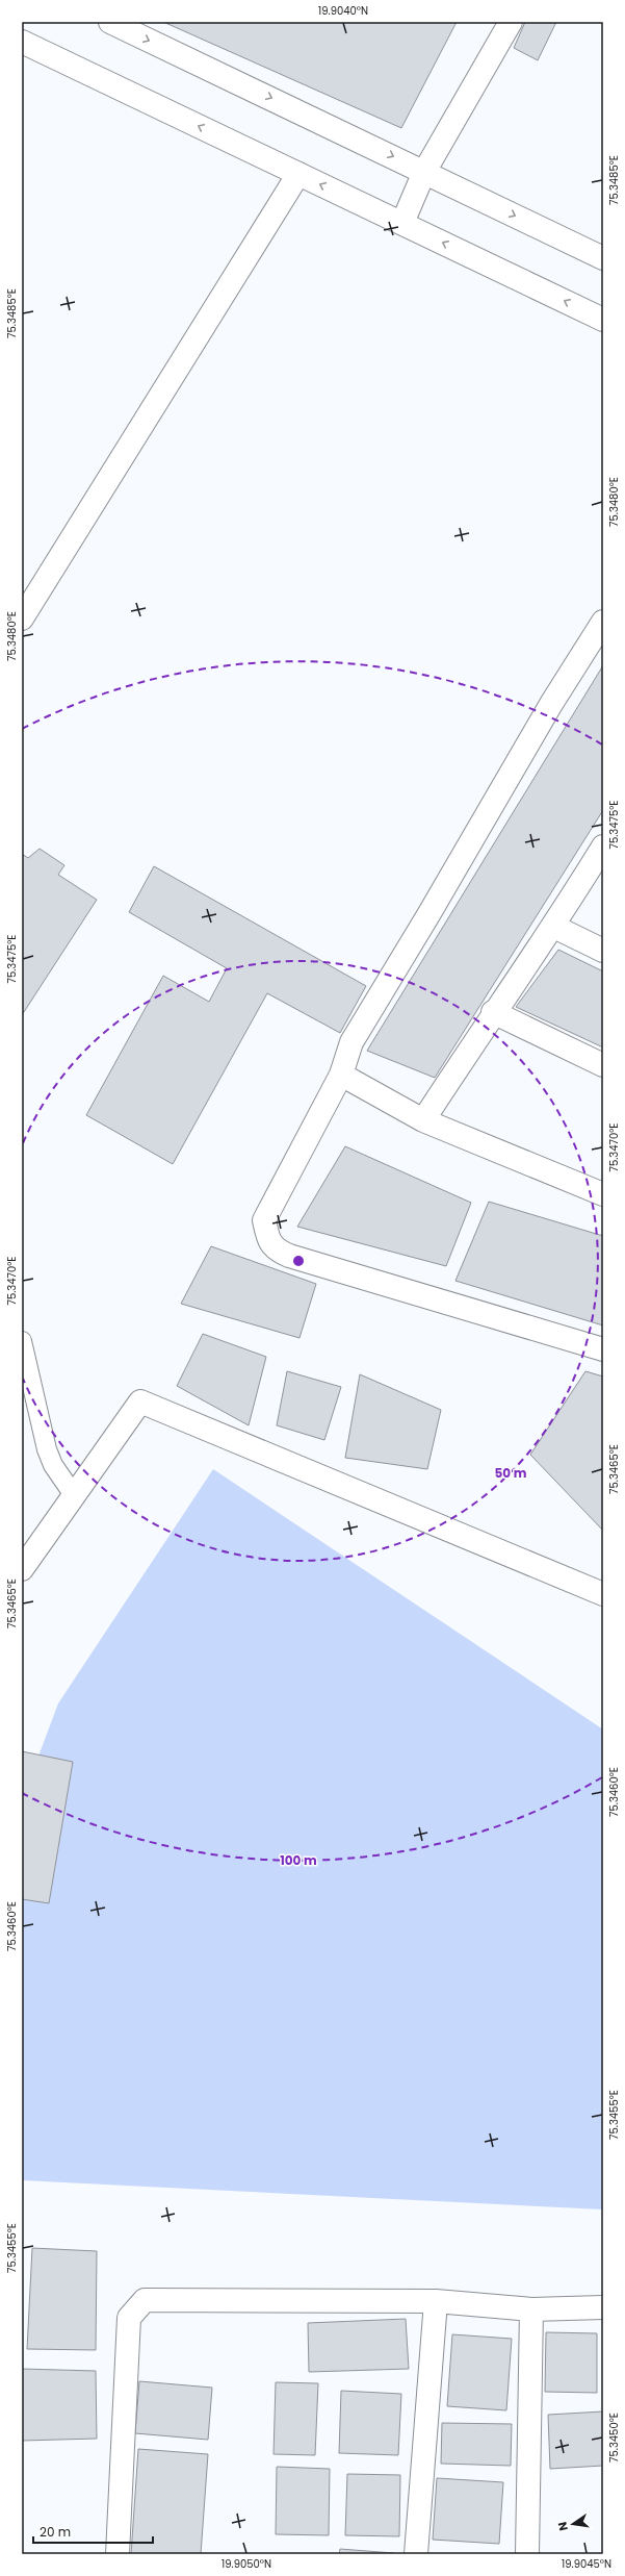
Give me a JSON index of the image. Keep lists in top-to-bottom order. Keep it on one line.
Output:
{"scale_bar":"20 m","north":"left","coordinates":["19.9040°N","75.3485°E","75.3480°E","75.3475°E","75.3470°E","75.3465°E","75.3460°E","75.3455°E","75.3450°E","19.9050°N","19.9045°N"],"rings":["50 m","100 m"]}
